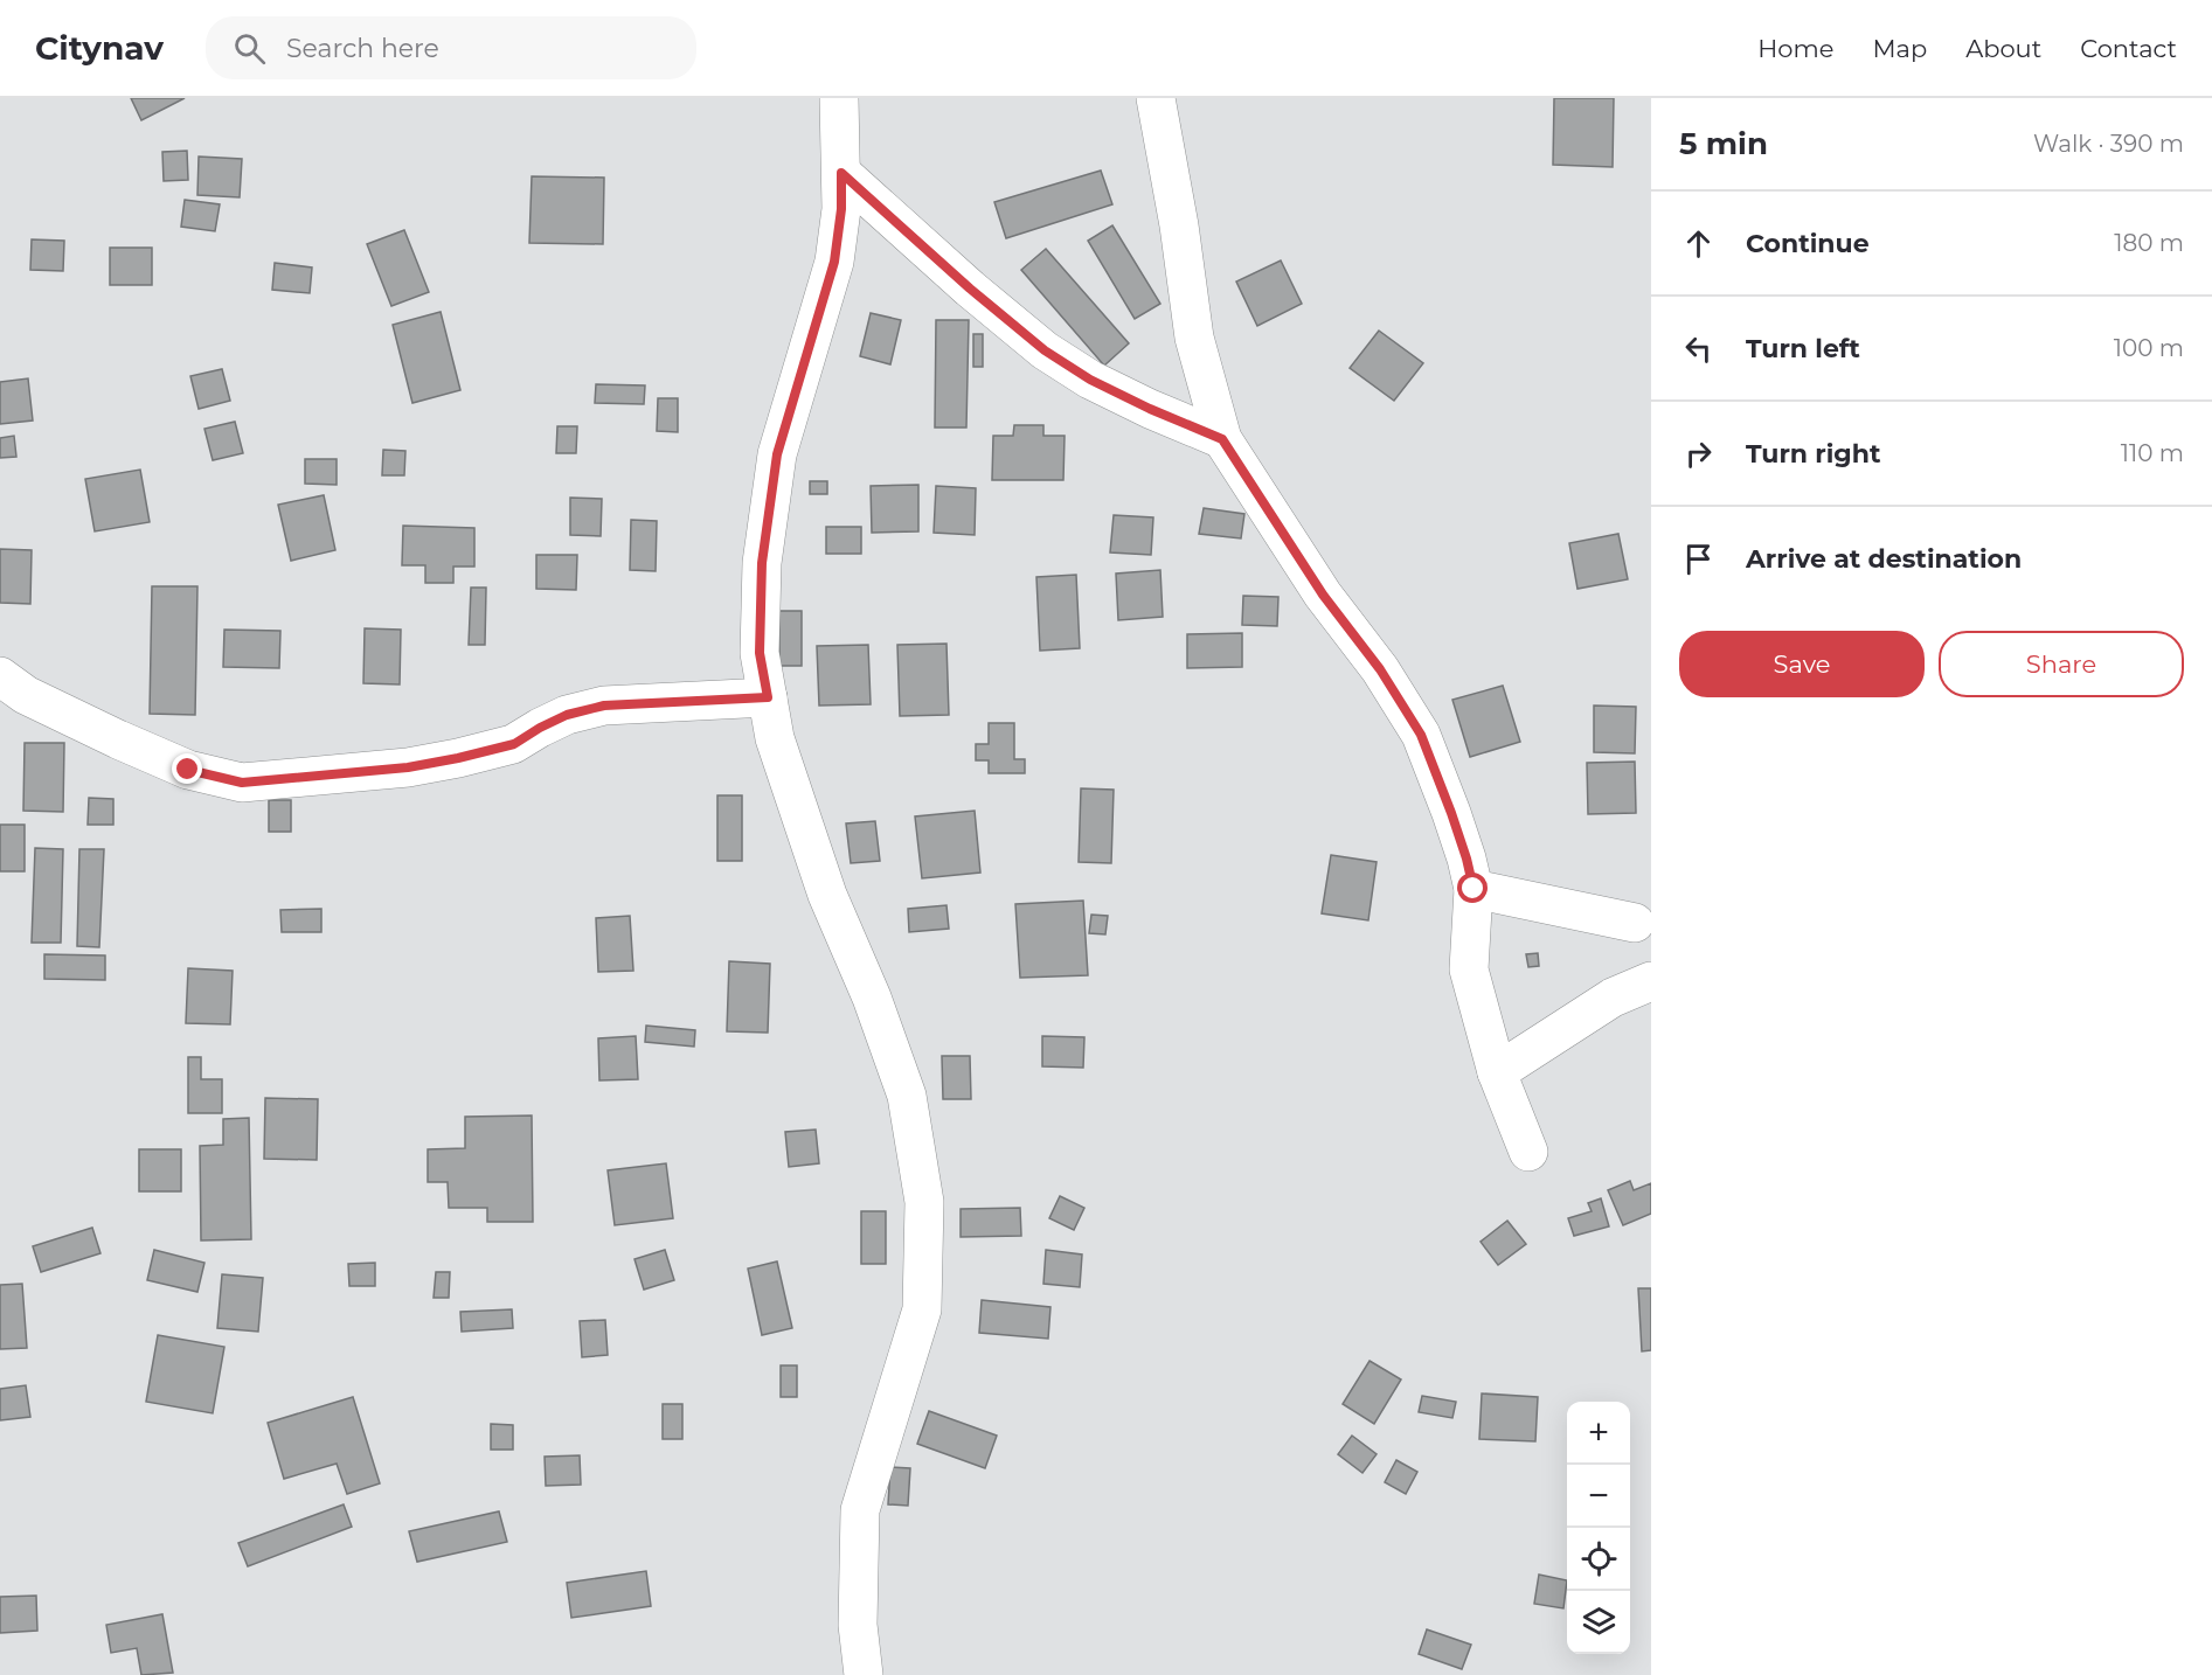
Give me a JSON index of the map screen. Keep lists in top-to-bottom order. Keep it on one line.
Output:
{"page":{"header":"Citynav","search":"Search here","nav":["Home","Map","About","Contact"],"heading":["5 min","Walk · 390 m"],"list":[["Continue","180 m"],["Turn left","100 m"],["Turn right","110 m"],"Arrive at destination"],"buttons":["Save","Share"],"map_buttons":["+","−"]}}
